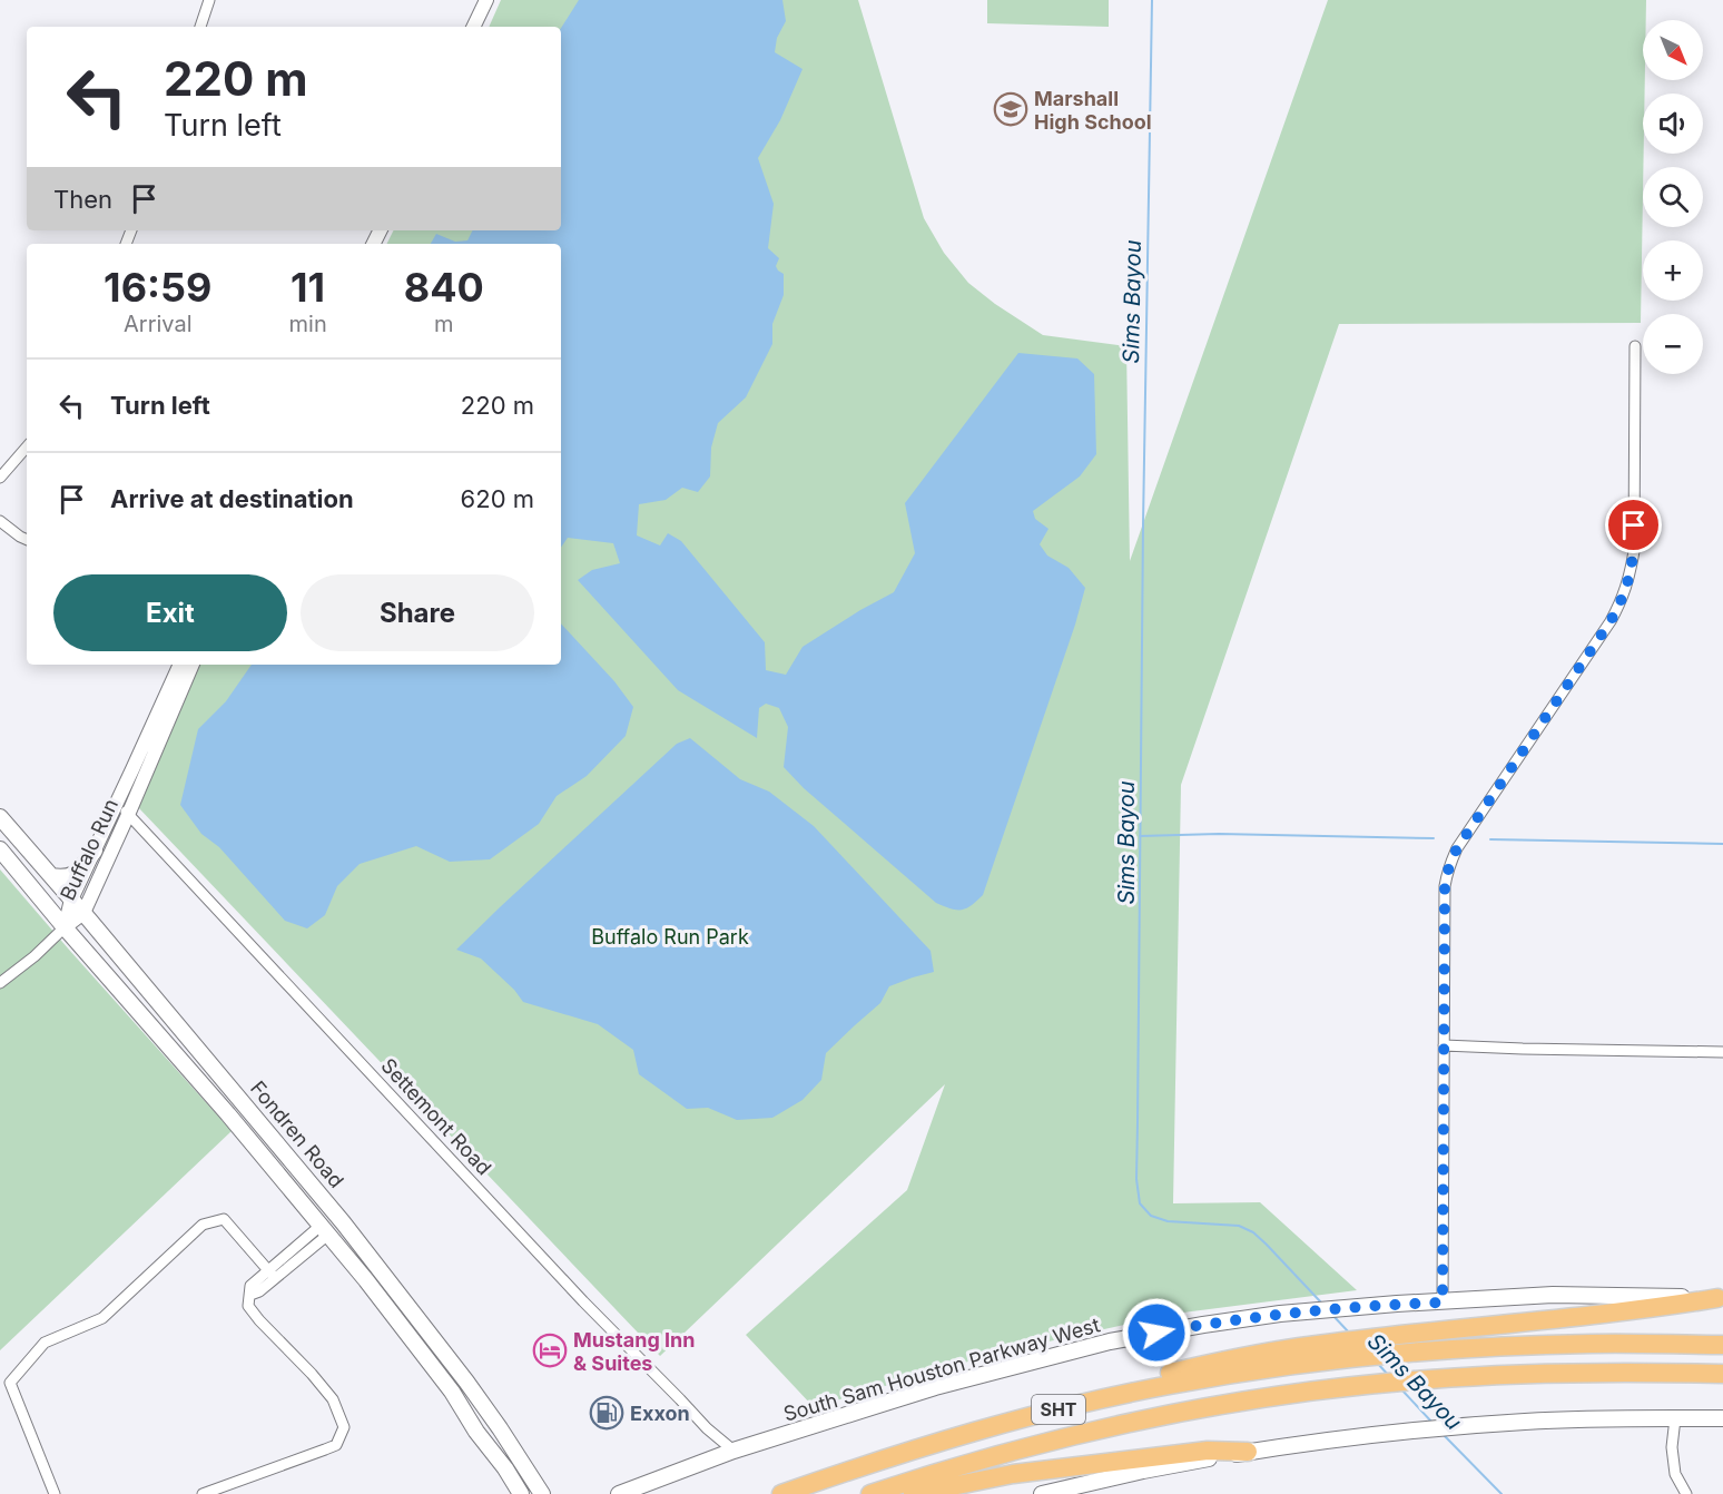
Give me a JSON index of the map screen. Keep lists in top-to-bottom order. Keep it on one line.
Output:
{"streets":{"highway":["SHT"],"main road":["Fondren Road","South Sam Houston Parkway West"],"street":["Buffalo Run","Settemont Road"]},"crossings":[["Buffalo Run","Settemont Road"],["Buffalo Run","Fondren Road"],["Settemont Road","South Sam Houston Parkway West"]],"water":["Sims Bayou"],"parks":["Buffalo Run Park"],"places":{"school or university":["Marshall High School"],"hotel":["Mustang Inn & Suites"],"fuel station":["Exxon"]},"north":"bottom right","page":{"map_buttons":["+","−"],"turn":["220 m","Turn left"],"then":"Then","eta":["16:59","Arrival","11","min","840","m"],"list":[{"name":"Turn left","value":"220 m"},{"name":"Arrive at destination","value":"620 m"}],"buttons":["Exit","Share"]}}
